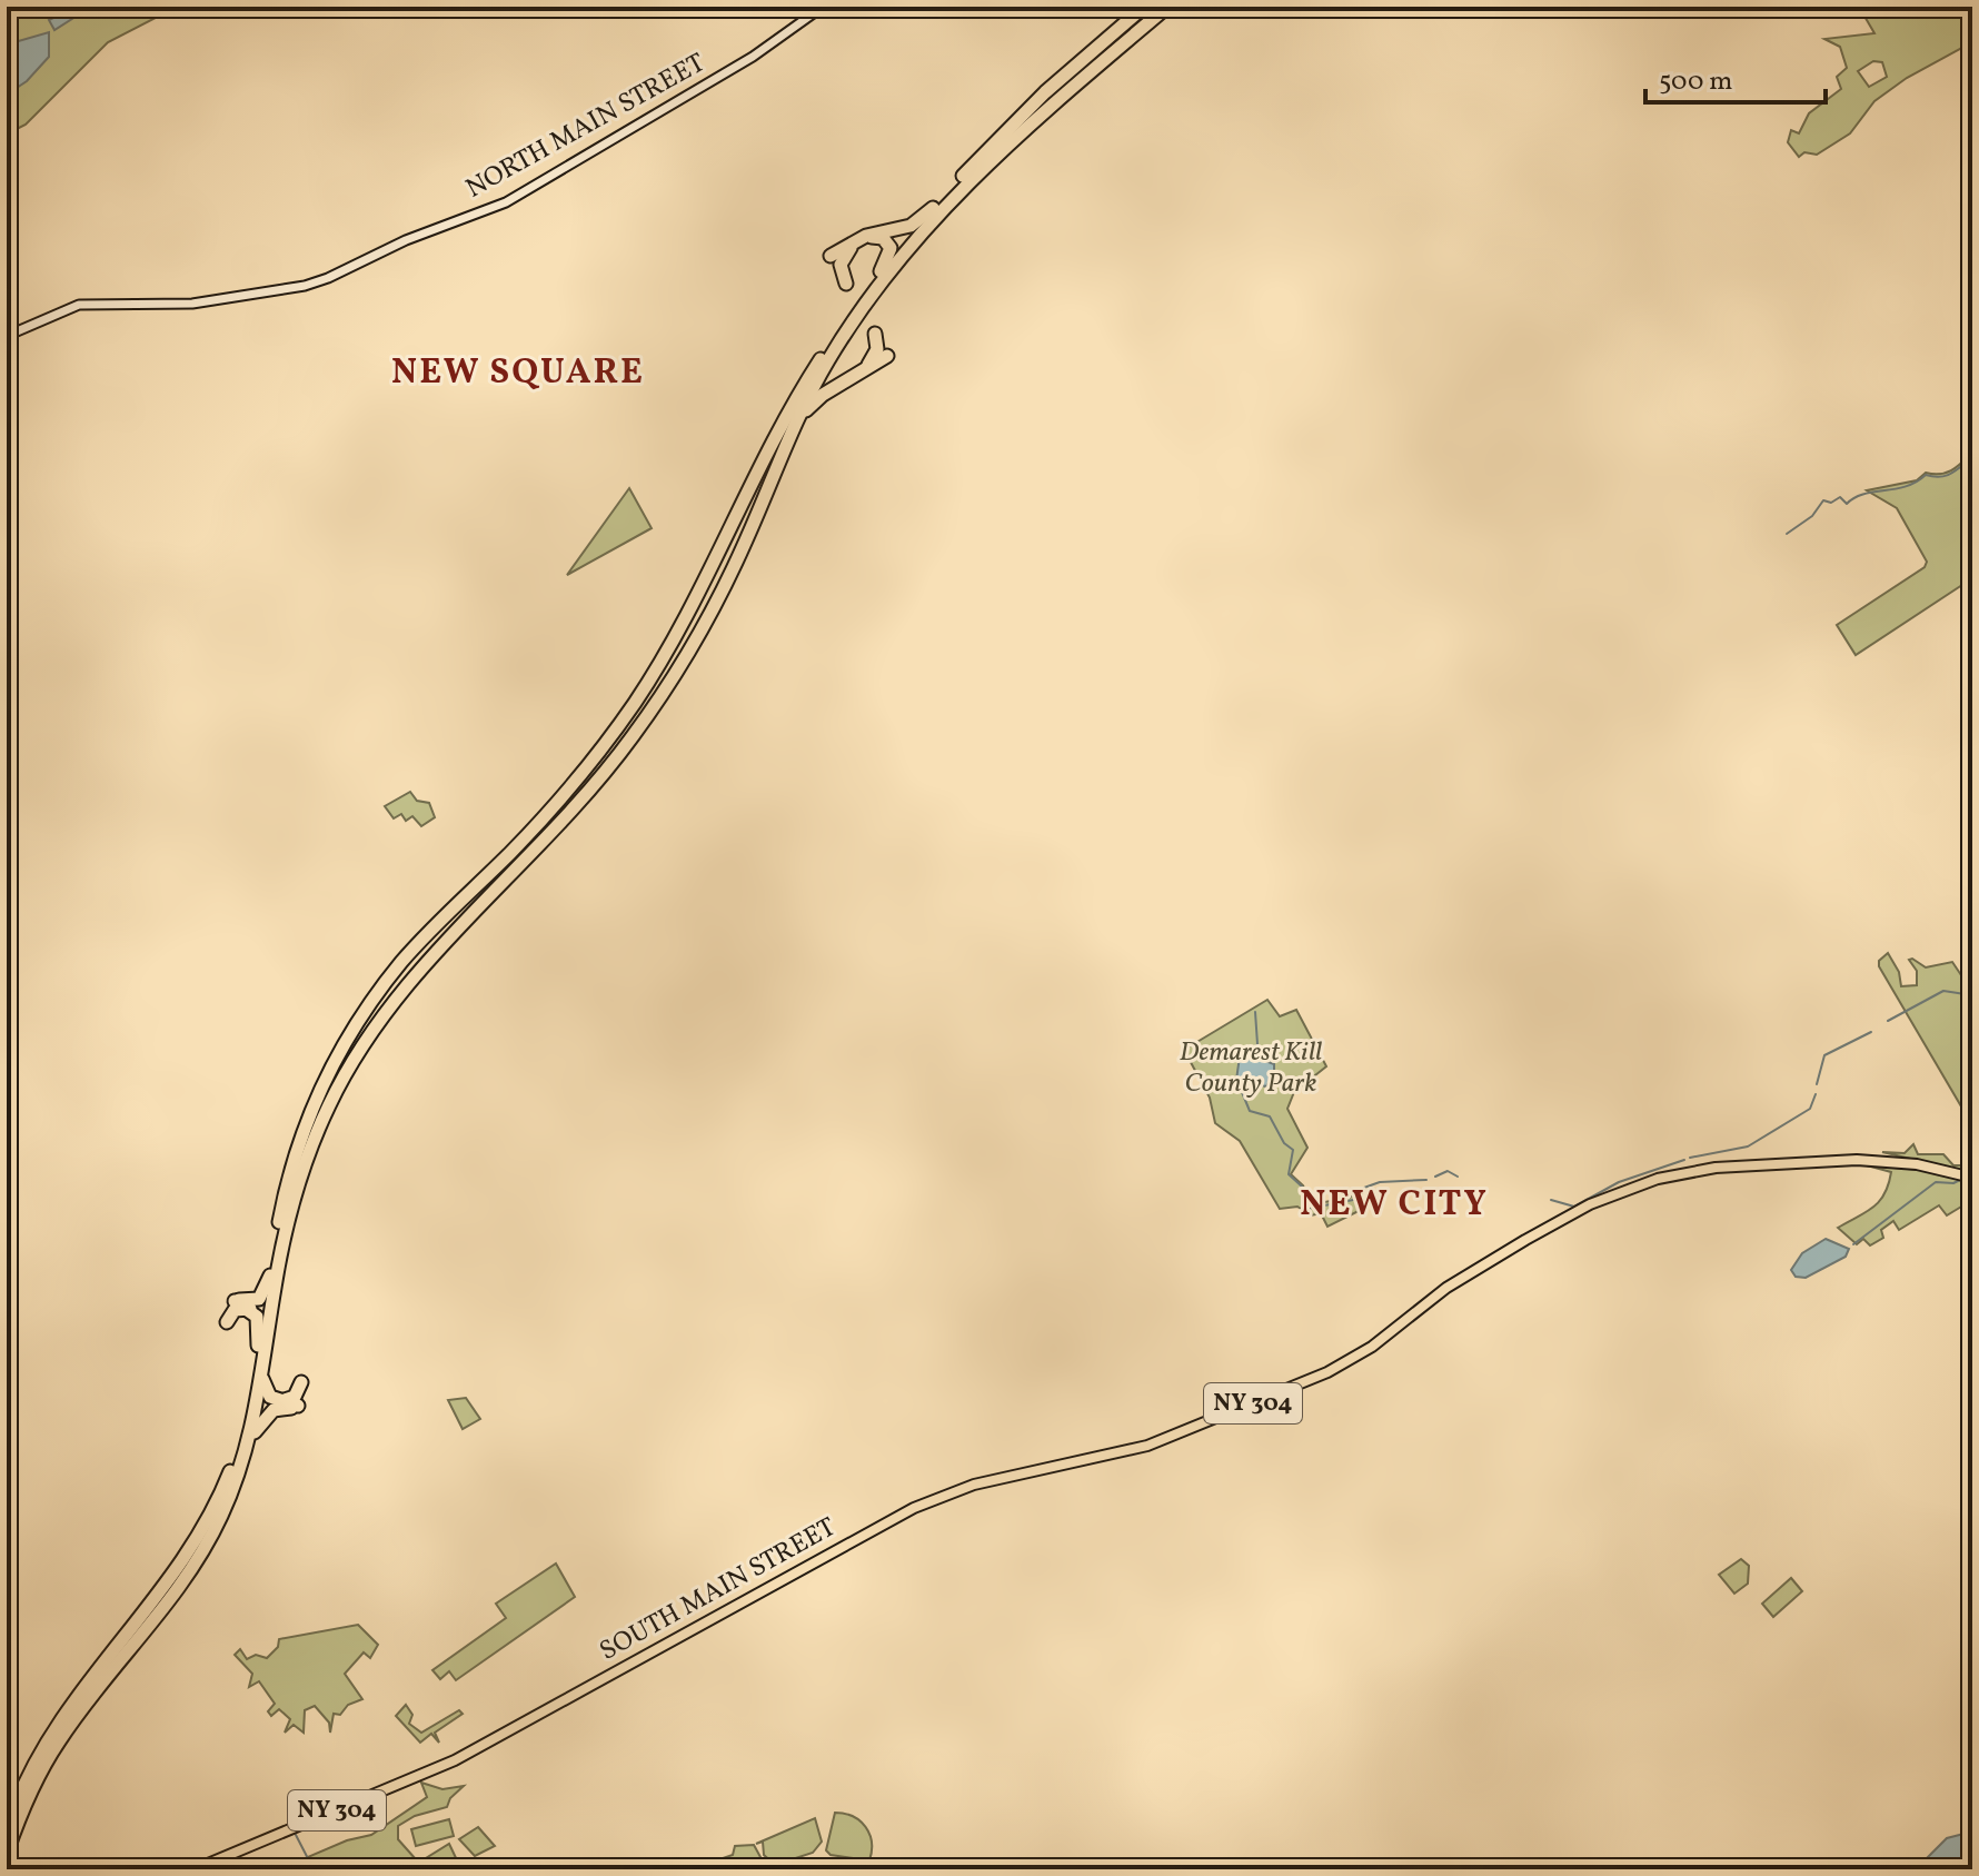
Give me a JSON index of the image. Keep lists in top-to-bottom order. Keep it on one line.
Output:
{"streets":{"main road":["NORTH MAIN STREET","NY 304","SOUTH MAIN STREET"]},"districts":["NEW SQUARE","NEW CITY"],"parks":["Demarest Kill County Park"],"scale_bar":"500 m"}
